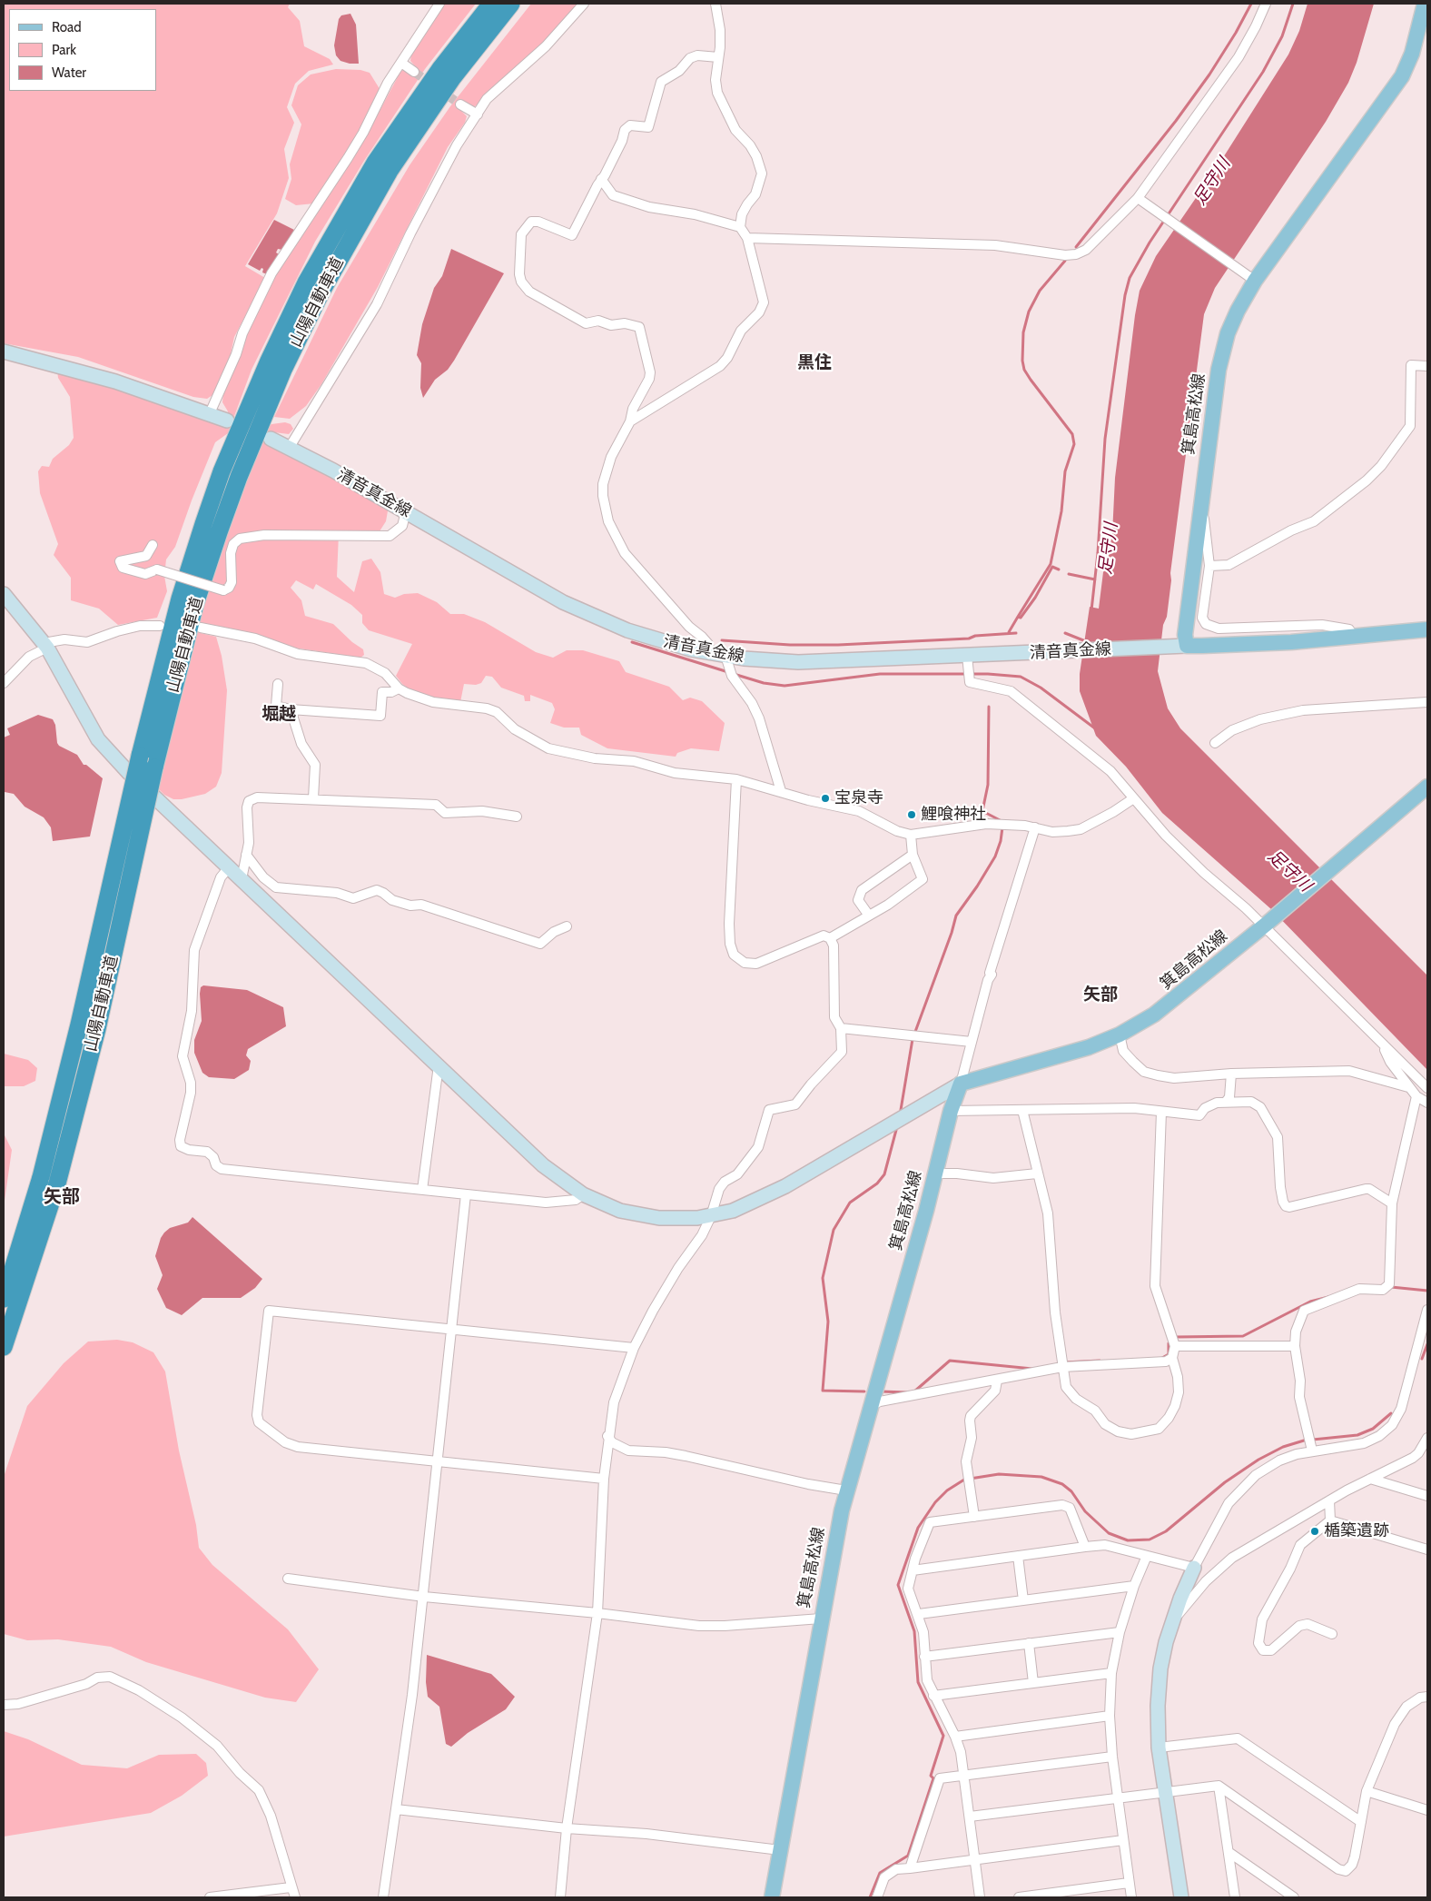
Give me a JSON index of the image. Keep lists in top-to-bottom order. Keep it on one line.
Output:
{"streets":{"highway":["山陽自動車道"],"main road":["箕島高松線"],"street":["清音真金線"]},"crossings":[["箕島高松線","清音真金線"]],"districts":["黒住","堀越","矢部","矢部"],"water":["足守川"],"places":["宝泉寺","鯉喰神社","楯築遺跡"],"legend":["Road","Park","Water"]}
